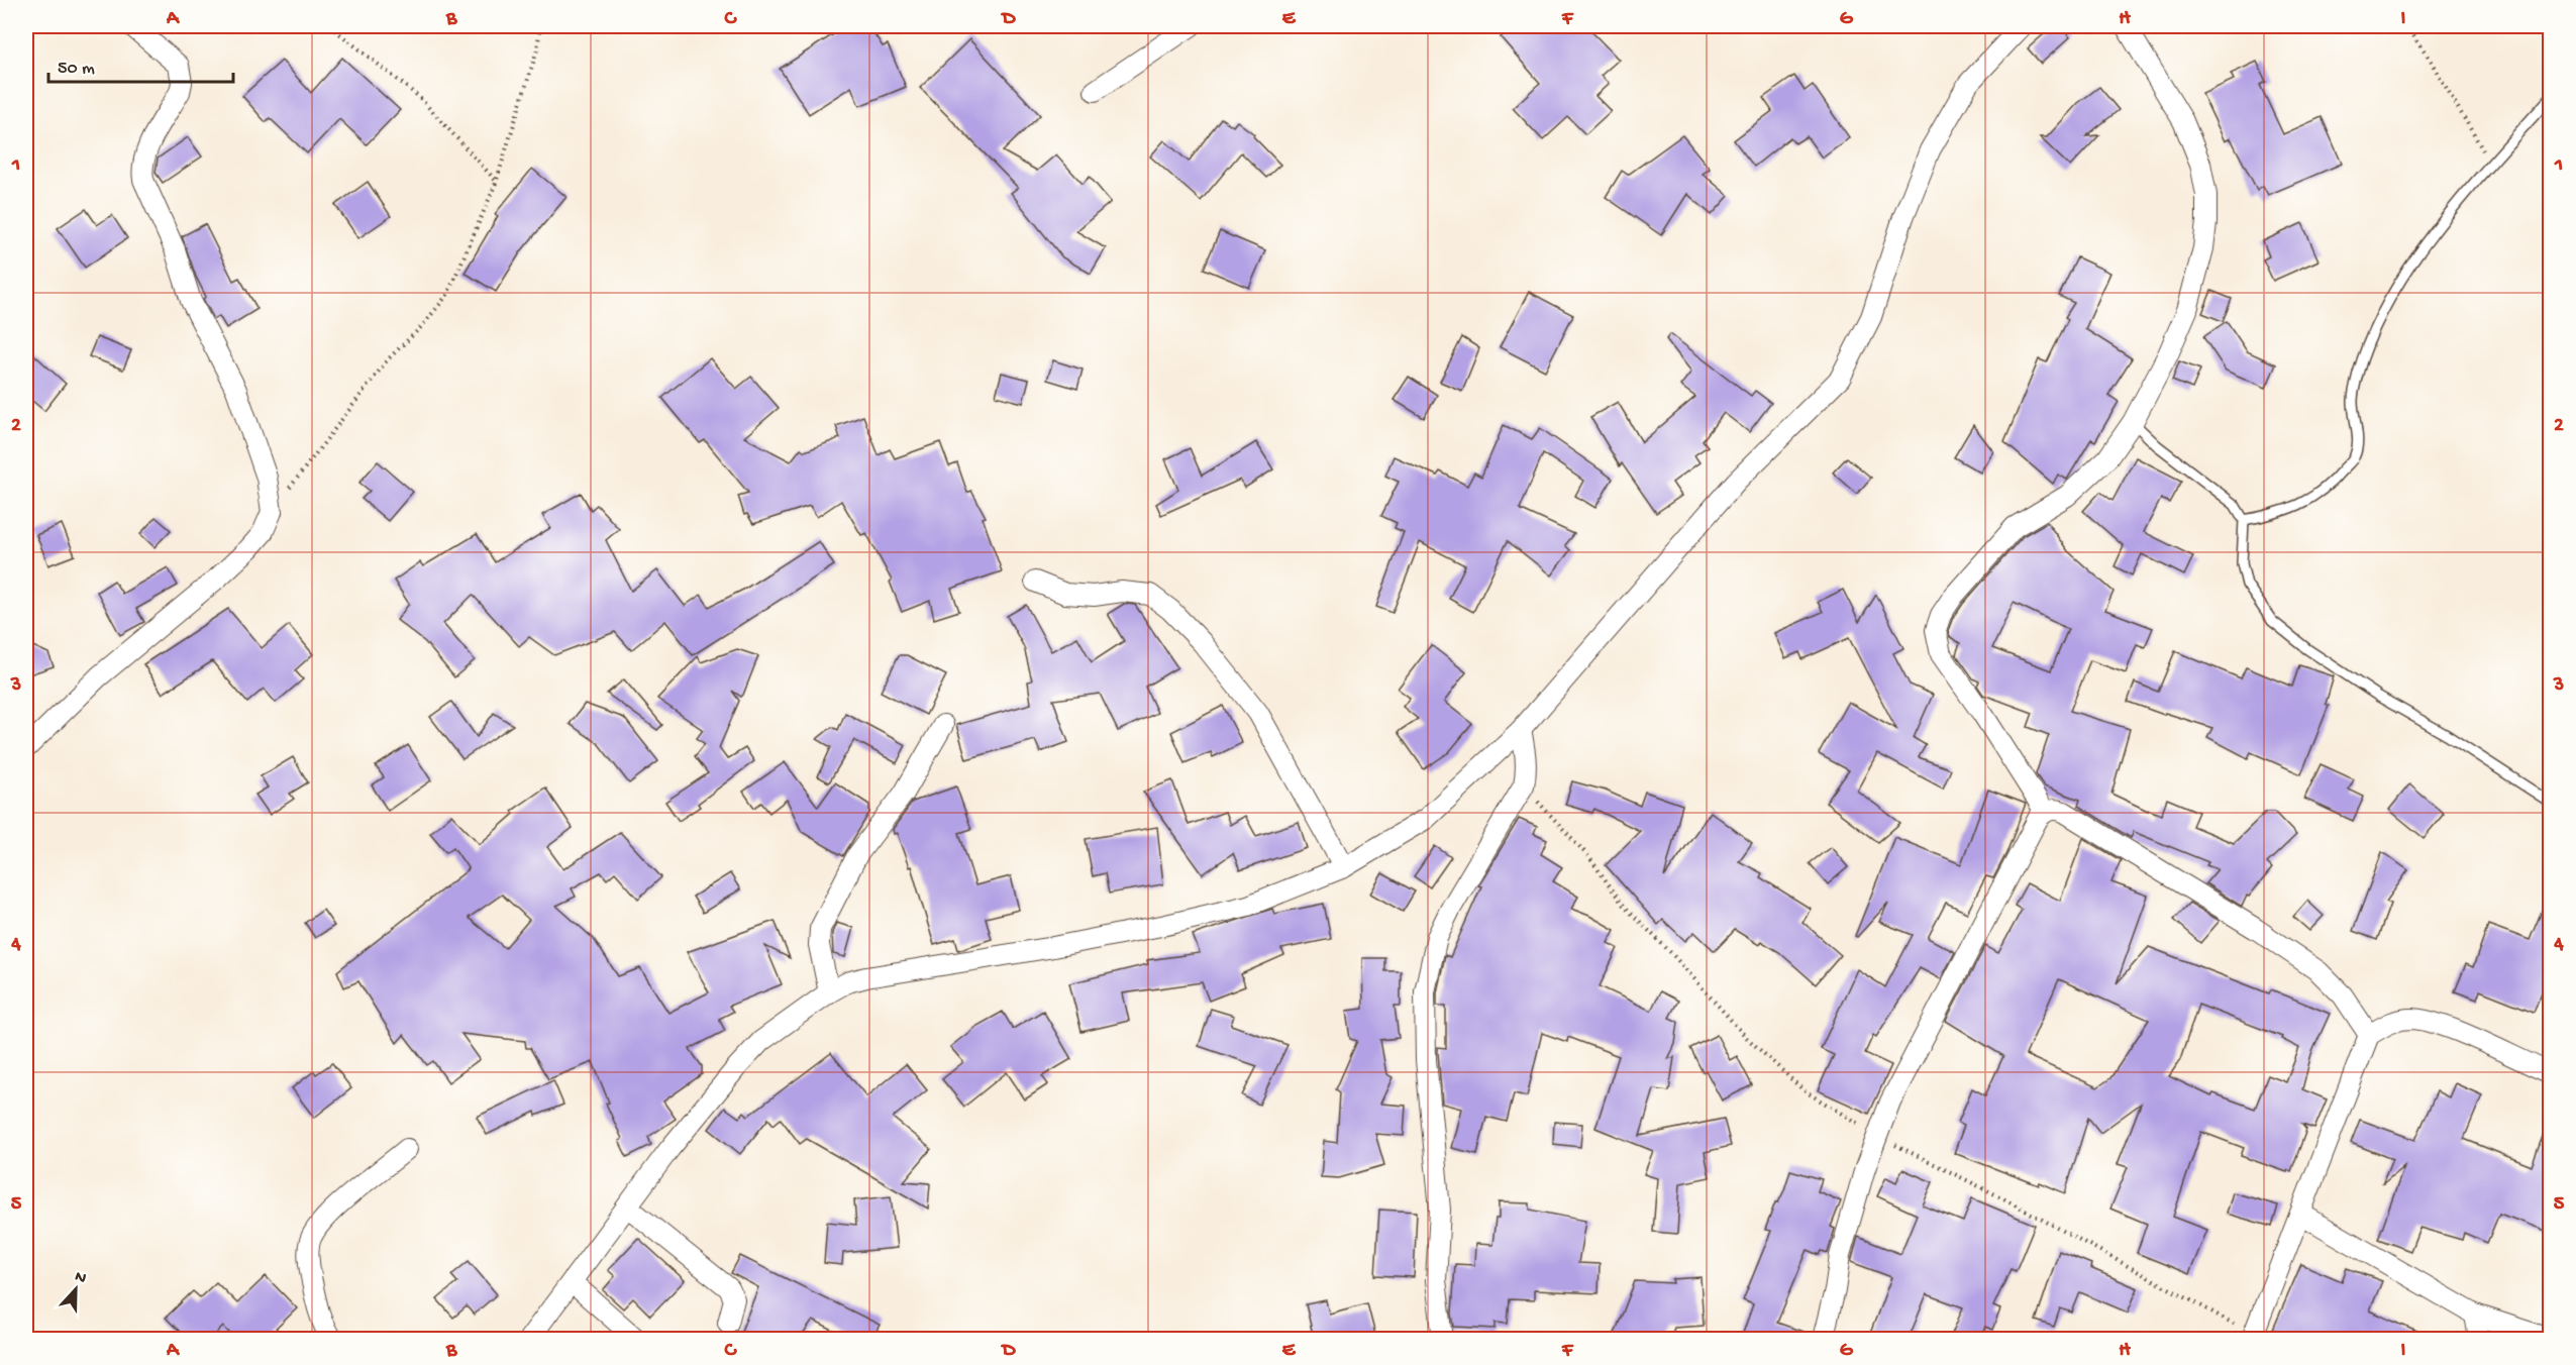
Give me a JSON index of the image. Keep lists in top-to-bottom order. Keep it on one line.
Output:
{"scale_bar":"50 m","north":"top","grid":{"columns":["A","B","C","D","E","F","G","H","I"],"rows":["1","2","3","4","5"]}}
